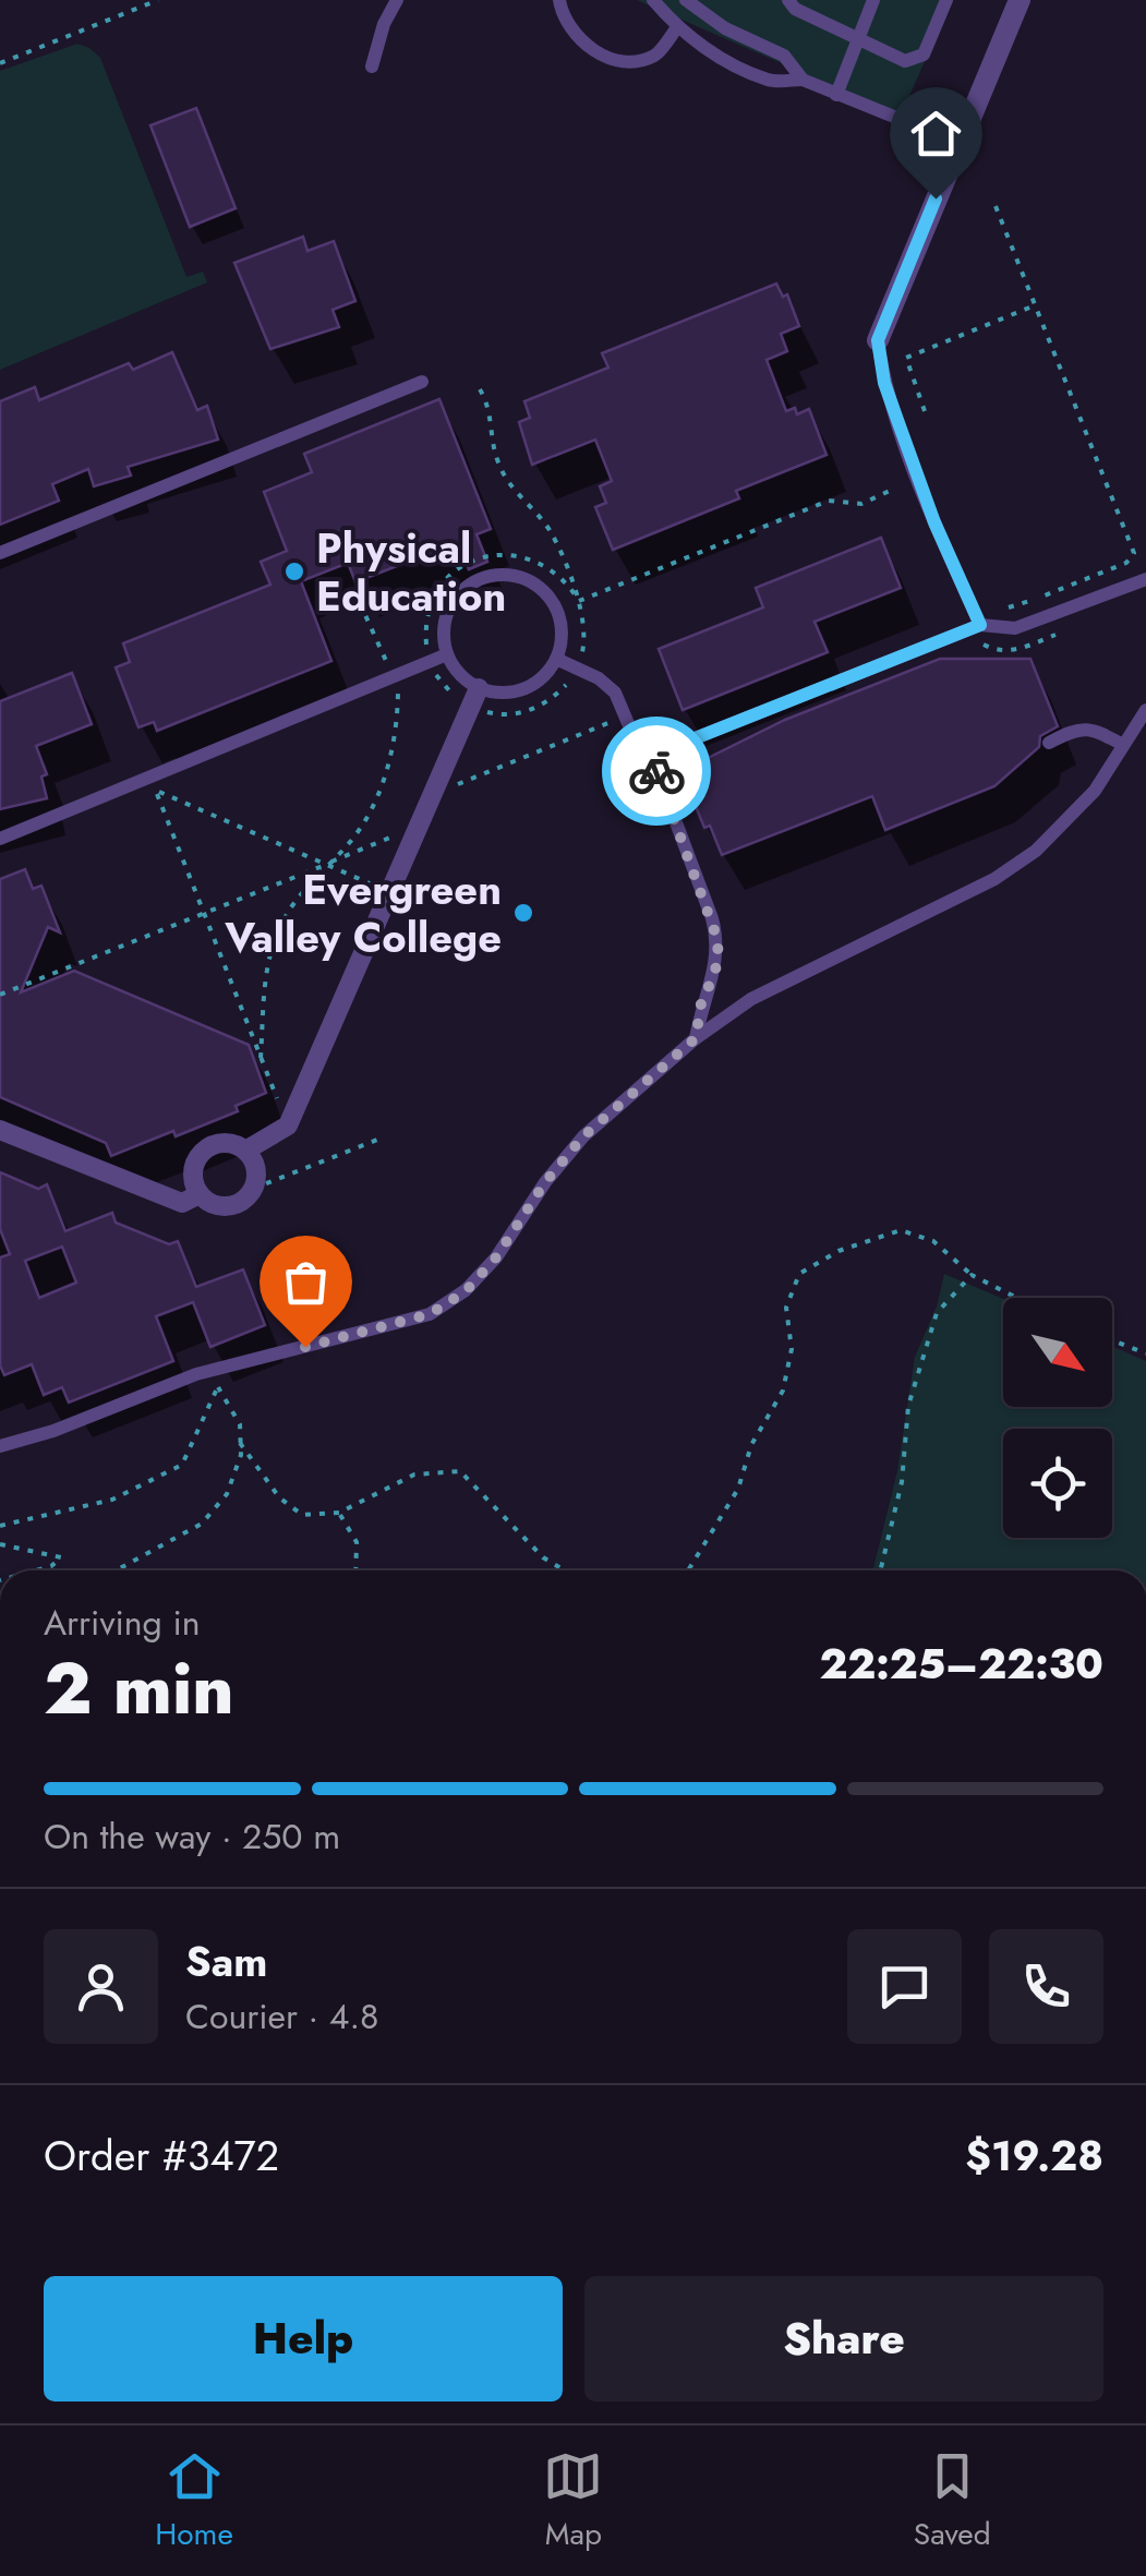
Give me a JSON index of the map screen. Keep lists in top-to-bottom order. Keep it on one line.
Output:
{"places":["Physical Education","Evergreen Valley College"],"north":"bottom right","page":{"heading":["2 min","Arriving in","22:25–22:30"],"panel":["Sam","Courier · 4.8","Order #3472","$19.28"],"bar":"On the way · 250 m","buttons":["Help","Share"],"tabs":["Home","Map","Saved"]}}
